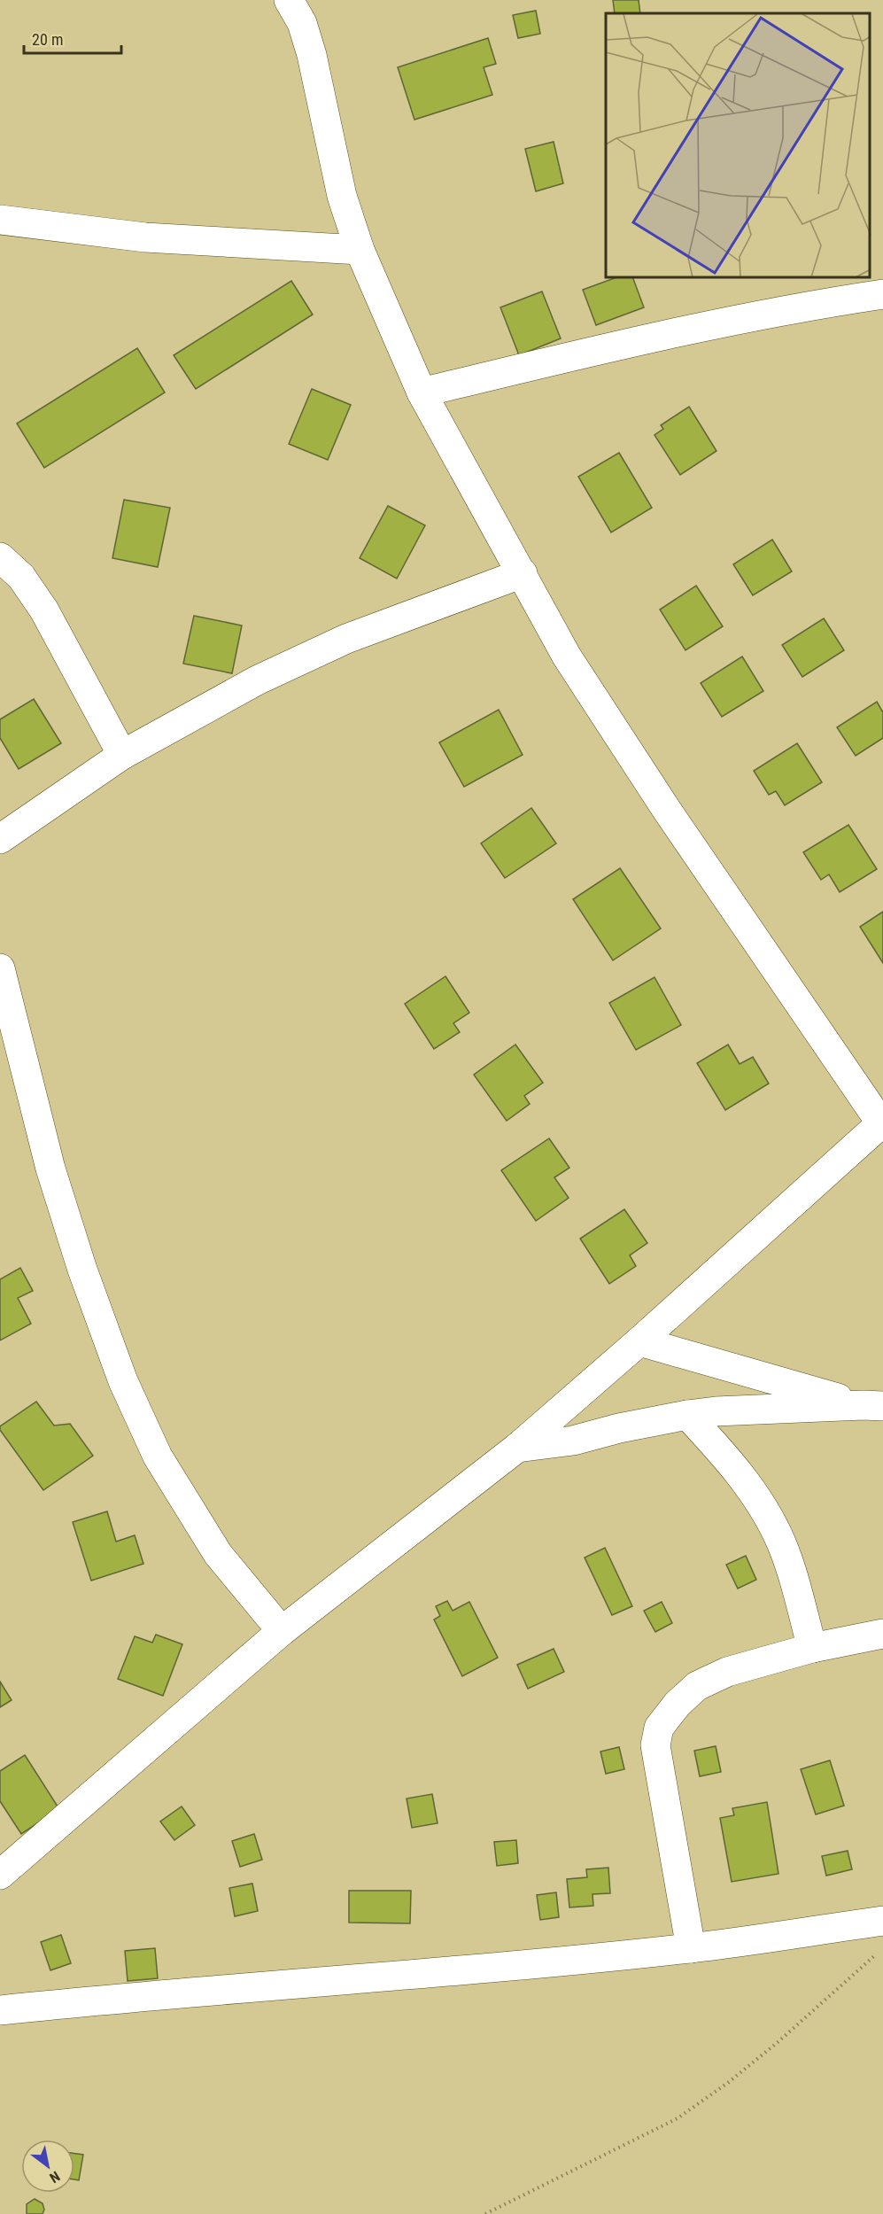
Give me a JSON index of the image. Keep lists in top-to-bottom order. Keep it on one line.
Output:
{"scale_bar":"20 m","north":"bottom right"}
